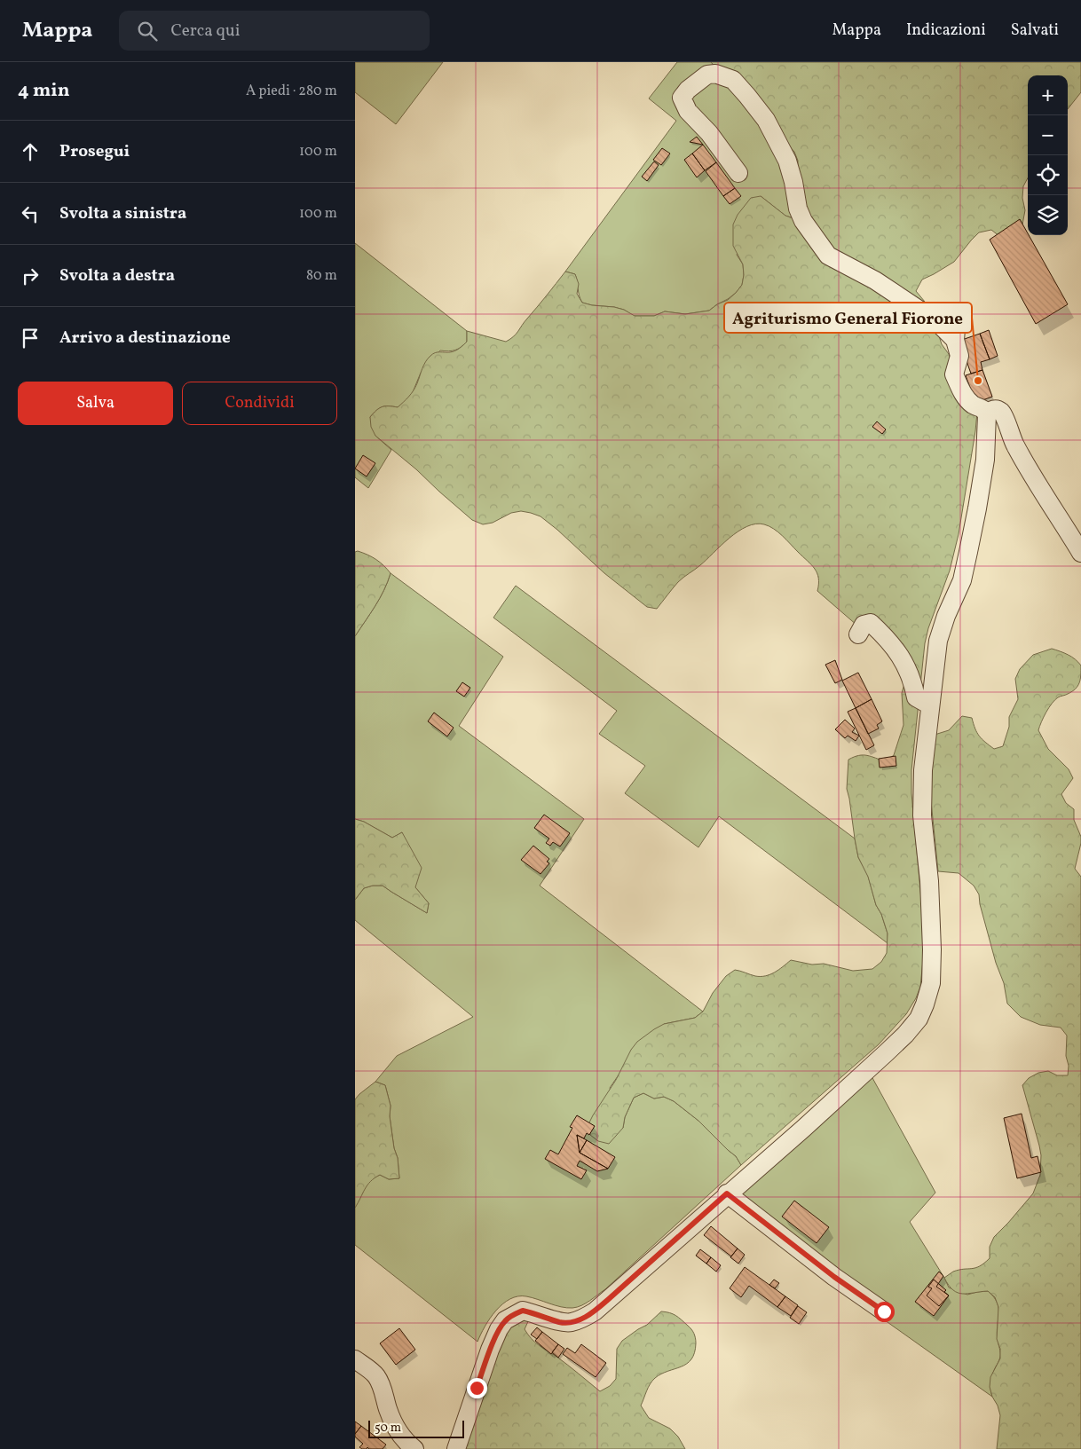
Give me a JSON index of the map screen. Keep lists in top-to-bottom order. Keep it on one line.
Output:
{"places":["Agriturismo General Fiorone"],"scale_bar":"50 m","page":{"header":"Mappa","search":"Cerca qui","nav":["Mappa","Indicazioni","Salvati"],"heading":["4 min","A piedi · 280 m"],"map_buttons":["+","−"],"list":[["Prosegui","100 m"],["Svolta a sinistra","100 m"],["Svolta a destra","80 m"],"Arrivo a destinazione"],"buttons":["Salva","Condividi"],"scale":"50 m"}}
